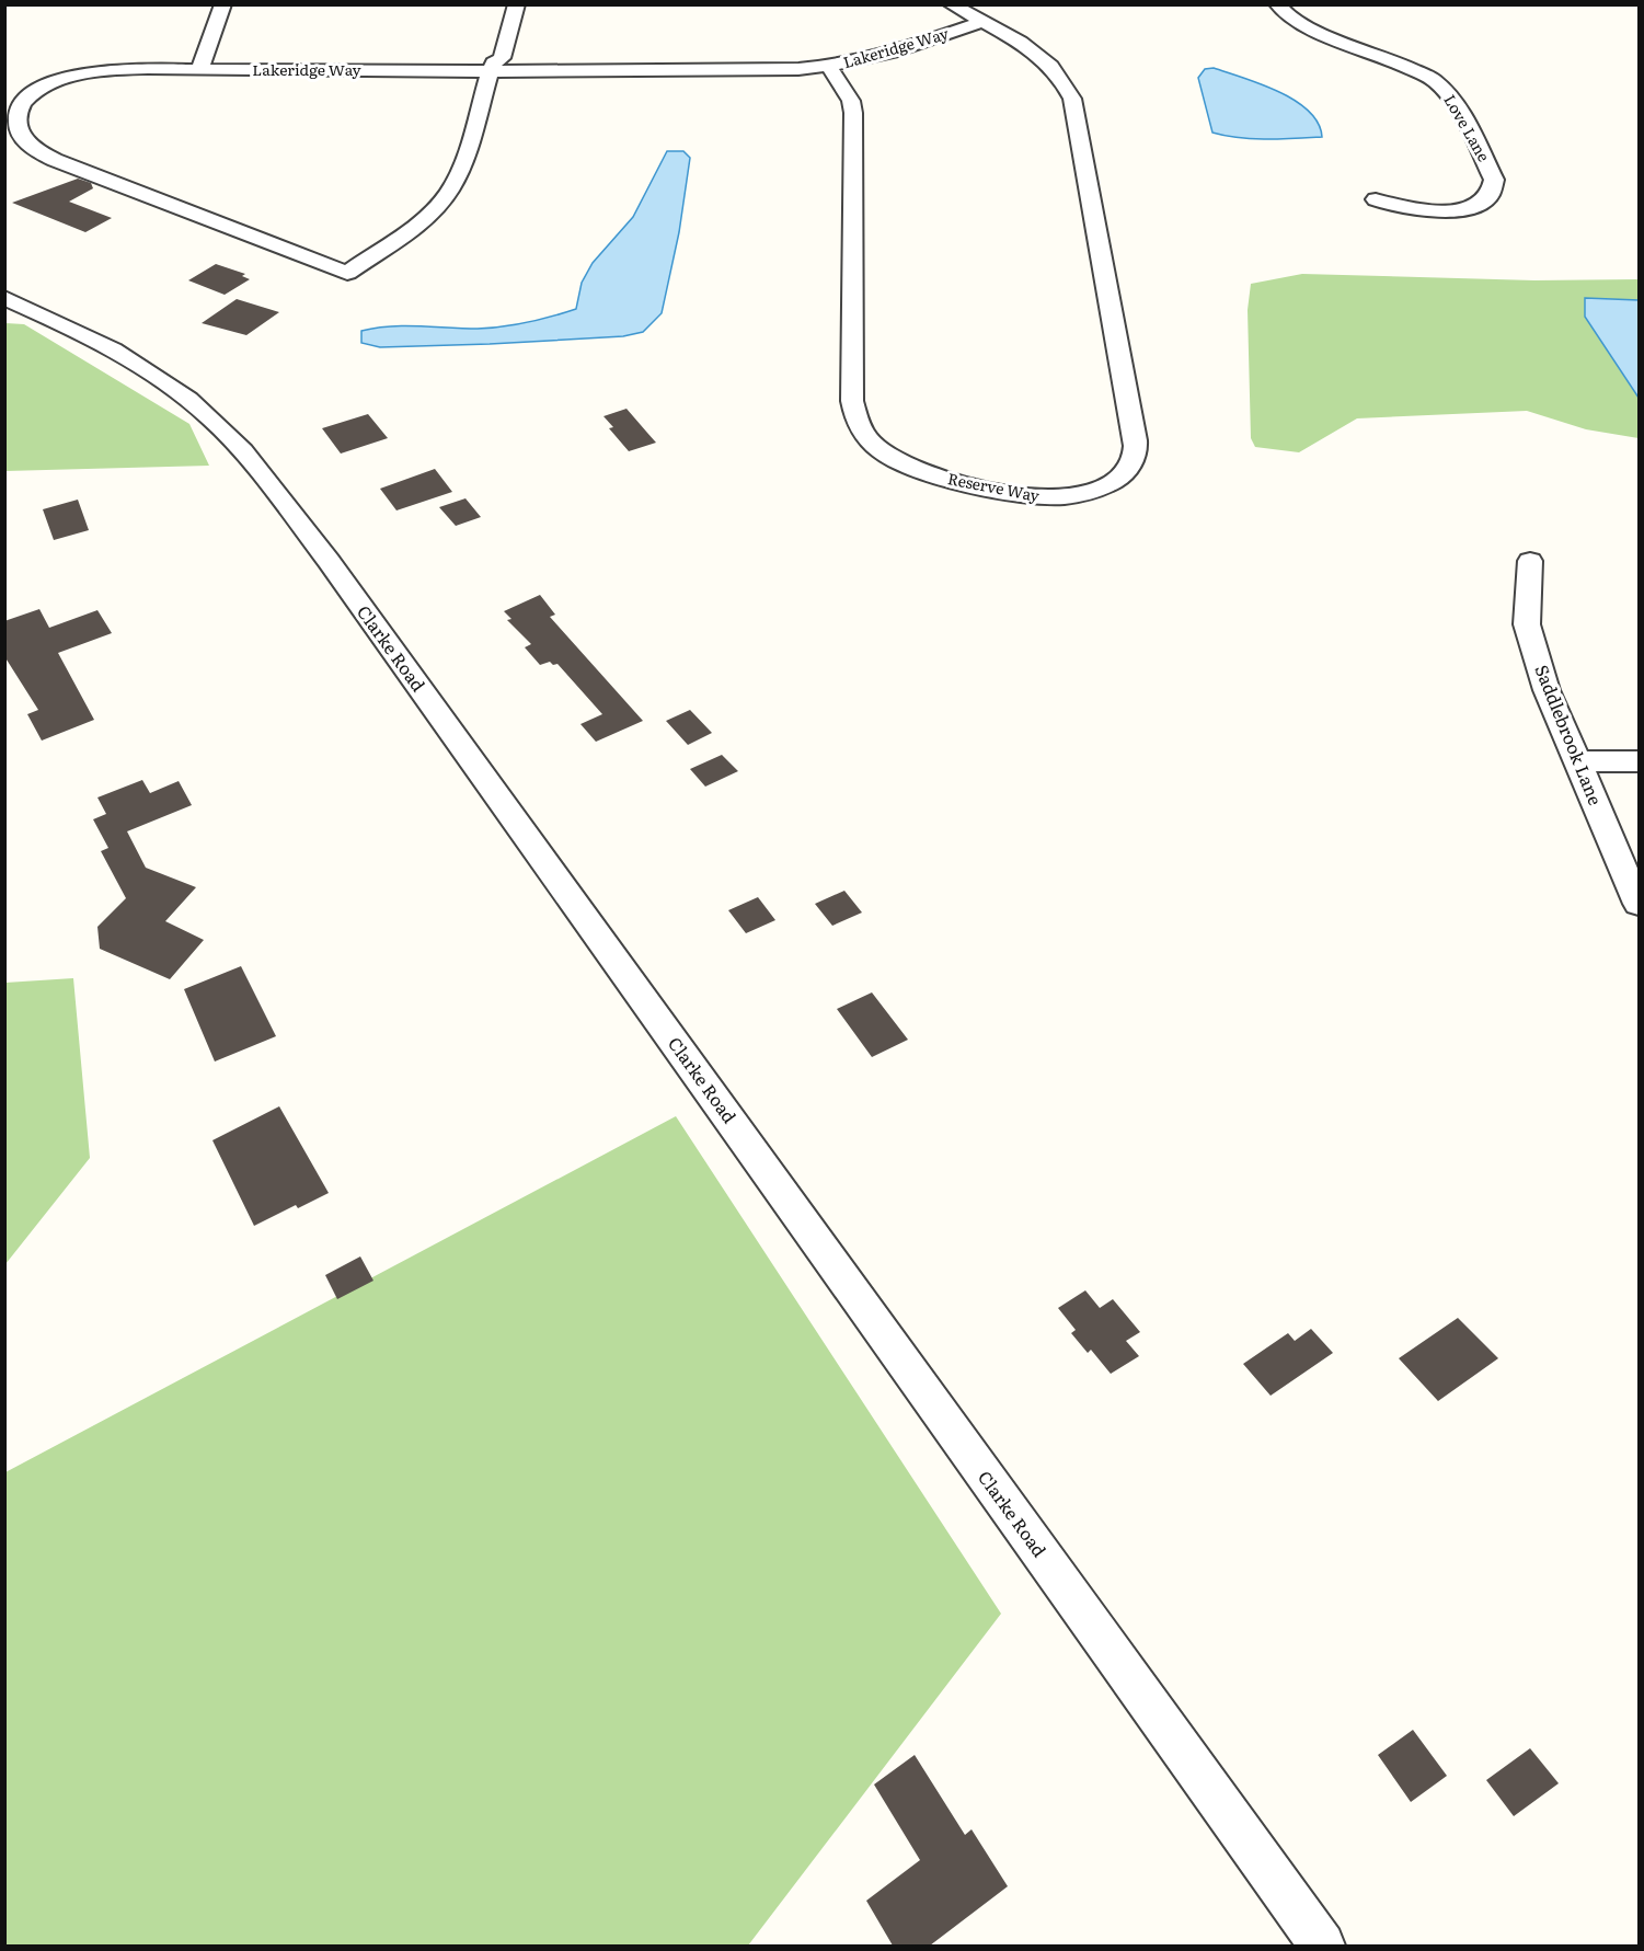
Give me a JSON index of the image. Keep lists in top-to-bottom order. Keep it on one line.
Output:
{"streets":{"street":["Lakeridge Way","Love Lane","Reserve Way","Clarke Road","Saddlebrook Lane"]},"crossings":[["Lakeridge Way","Reserve Way"]]}
